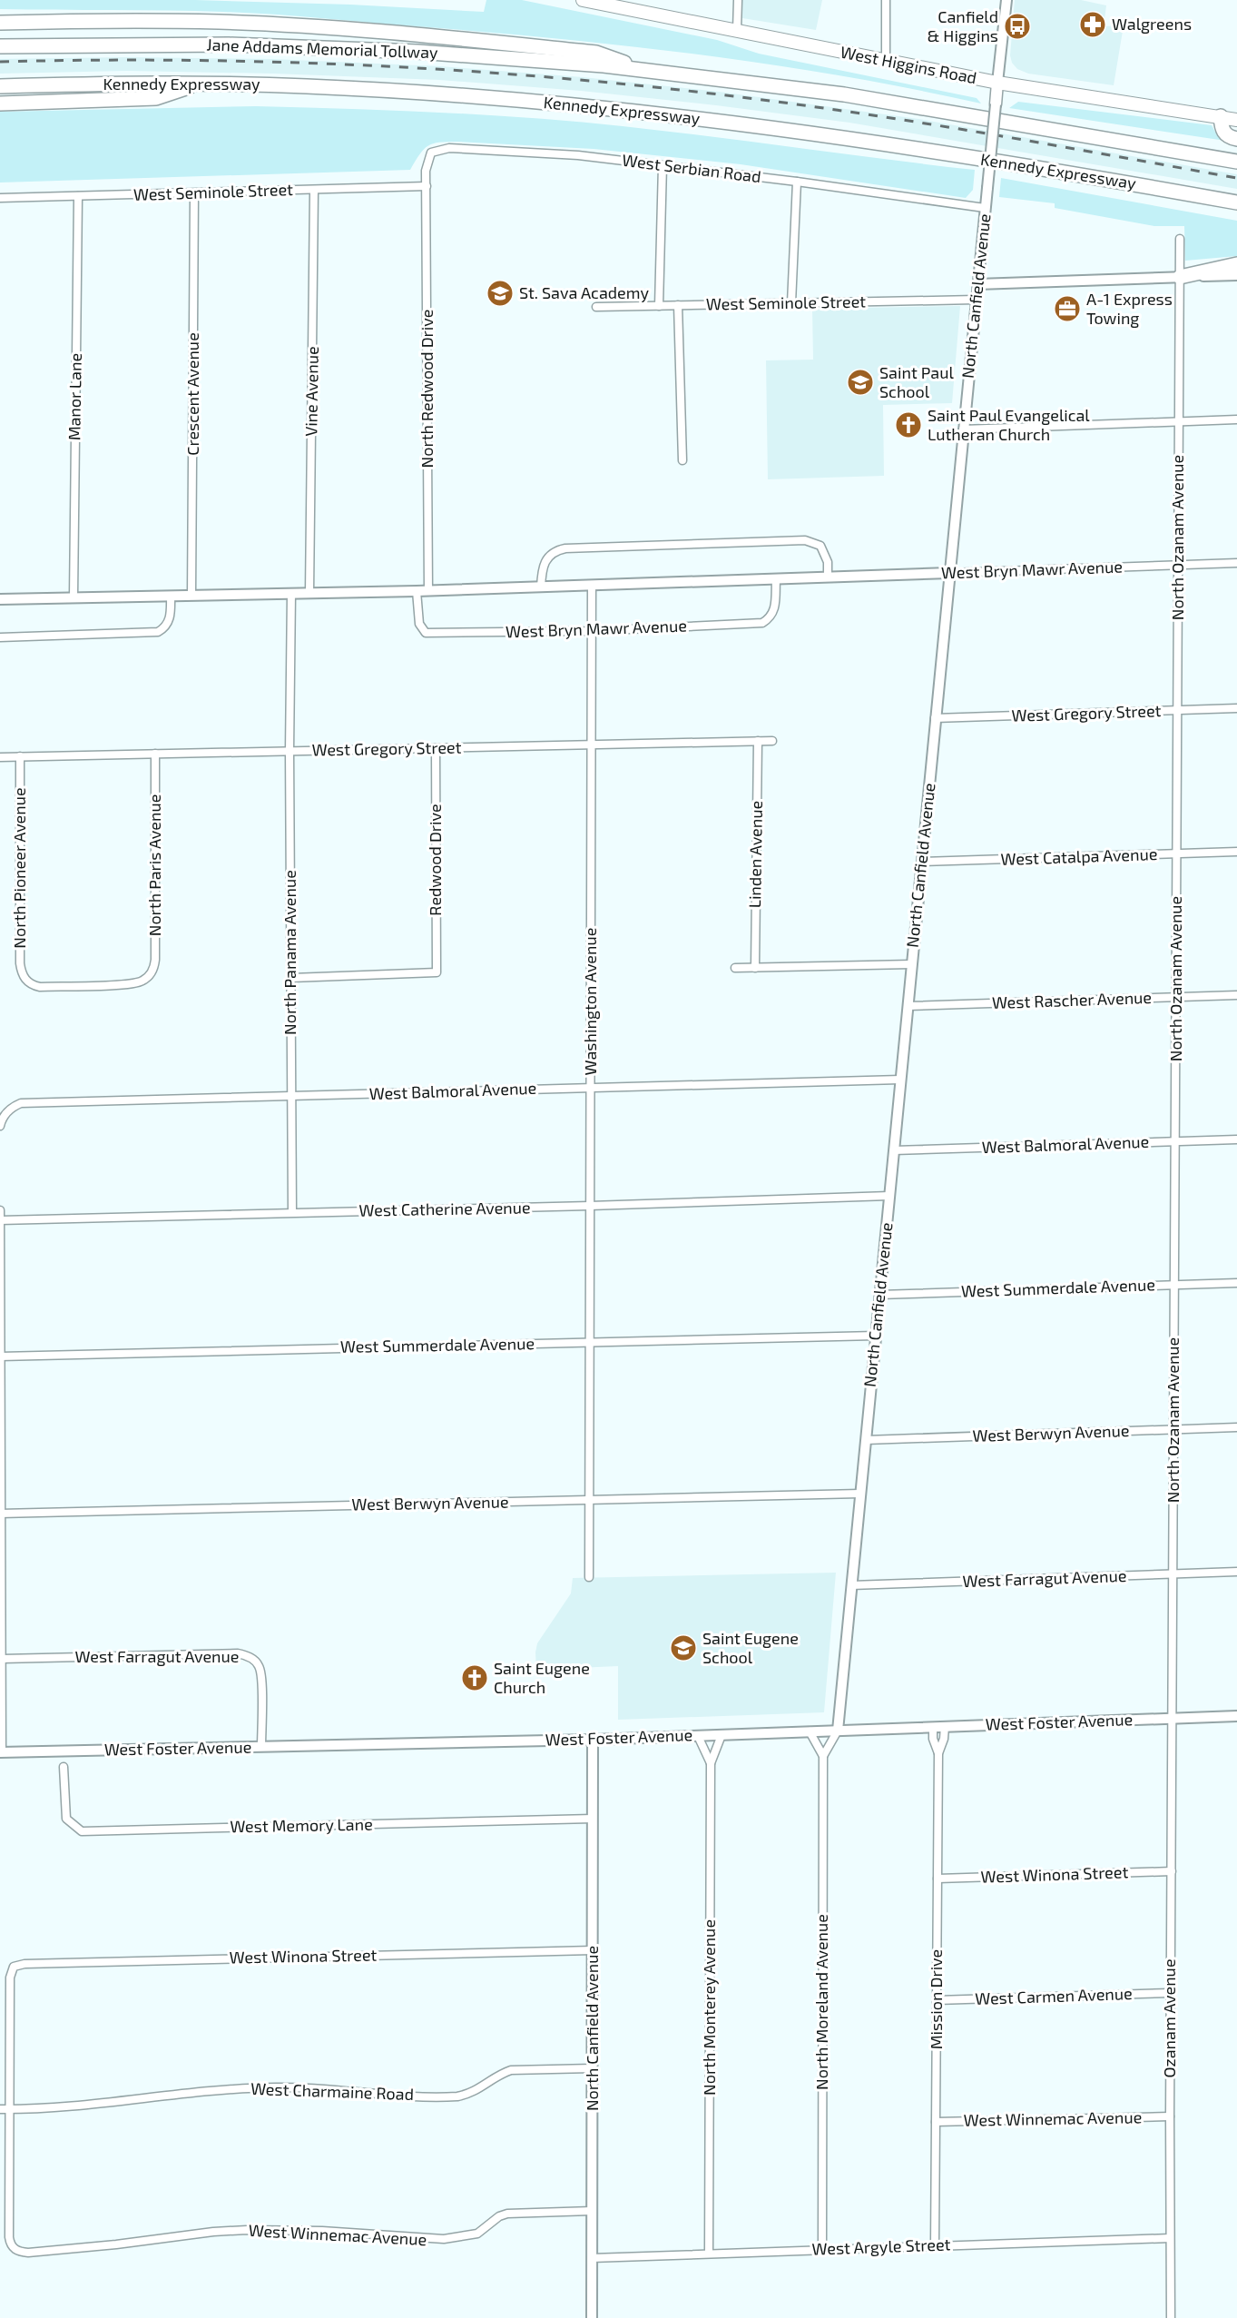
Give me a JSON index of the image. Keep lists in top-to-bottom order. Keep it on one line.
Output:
{"streets":{"highway":["Jane Addams Memorial Tollway","Kennedy Expressway"],"main road":["West Higgins Road","North Canfield Avenue"],"street":["West Serbian Road","West Seminole Street","North Redwood Drive","Vine Avenue","Crescent Avenue","Manor Lane","North Ozanam Avenue","West Bryn Mawr Avenue","West Gregory Street","Linden Avenue","West Catalpa Avenue","Redwood Drive","North Paris Avenue","North Pioneer Avenue","North Panama Avenue","West Rascher Avenue","Washington Avenue","West Balmoral Avenue","West Catherine Avenue","West Summerdale Avenue","West Berwyn Avenue","West Farragut Avenue","West Foster Avenue","West Memory Lane","West Winona Street","West Carmen Avenue","Mission Drive","North Moreland Avenue","North Monterey Avenue","Ozanam Avenue","West Charmaine Road","West Winnemac Avenue","West Argyle Street"]},"crossings":[["West Higgins Road","North Canfield Avenue"],["West Serbian Road","West Seminole Street"],["West Serbian Road","North Canfield Avenue"],["West Serbian Road","North Redwood Drive"],["West Seminole Street","North Canfield Avenue"],["West Seminole Street","North Redwood Drive"],["West Seminole Street","Vine Avenue"],["West Seminole Street","Crescent Avenue"],["West Seminole Street","Manor Lane"],["North Canfield Avenue","West Bryn Mawr Avenue"],["North Canfield Avenue","West Gregory Street"],["North Canfield Avenue","West Catalpa Avenue"],["North Canfield Avenue","West Rascher Avenue"],["North Canfield Avenue","West Balmoral Avenue"],["North Canfield Avenue","West Catherine Avenue"],["North Canfield Avenue","West Summerdale Avenue"],["North Canfield Avenue","West Berwyn Avenue"],["North Canfield Avenue","West Farragut Avenue"],["North Canfield Avenue","West Foster Avenue"],["North Canfield Avenue","West Memory Lane"],["North Canfield Avenue","West Winona Street"],["North Canfield Avenue","North Moreland Avenue"],["North Canfield Avenue","West Charmaine Road"],["North Canfield Avenue","West Winnemac Avenue"],["North Canfield Avenue","West Argyle Street"],["North Redwood Drive","West Bryn Mawr Avenue"],["Vine Avenue","West Bryn Mawr Avenue"],["Crescent Avenue","West Bryn Mawr Avenue"],["Manor Lane","West Bryn Mawr Avenue"],["North Ozanam Avenue","West Bryn Mawr Avenue"],["North Ozanam Avenue","West Gregory Street"],["North Ozanam Avenue","West Catalpa Avenue"],["North Ozanam Avenue","West Rascher Avenue"],["North Ozanam Avenue","West Balmoral Avenue"],["North Ozanam Avenue","West Summerdale Avenue"],["North Ozanam Avenue","West Berwyn Avenue"],["North Ozanam Avenue","West Farragut Avenue"],["North Ozanam Avenue","West Foster Avenue"],["North Ozanam Avenue","Ozanam Avenue"],["West Bryn Mawr Avenue","North Panama Avenue"],["West Bryn Mawr Avenue","Washington Avenue"],["West Gregory Street","Linden Avenue"],["West Gregory Street","Redwood Drive"],["West Gregory Street","North Paris Avenue"],["West Gregory Street","North Pioneer Avenue"],["West Gregory Street","North Panama Avenue"],["West Gregory Street","Washington Avenue"],["Redwood Drive","North Panama Avenue"],["North Paris Avenue","North Pioneer Avenue"],["North Panama Avenue","West Balmoral Avenue"],["North Panama Avenue","West Catherine Avenue"],["Washington Avenue","West Balmoral Avenue"],["Washington Avenue","West Catherine Avenue"],["Washington Avenue","West Summerdale Avenue"],["Washington Avenue","West Berwyn Avenue"],["West Farragut Avenue","West Foster Avenue"],["West Foster Avenue","Mission Drive"],["West Foster Avenue","North Moreland Avenue"],["West Foster Avenue","North Monterey Avenue"],["West Foster Avenue","Ozanam Avenue"],["West Winona Street","Mission Drive"],["West Winona Street","Ozanam Avenue"],["West Winona Street","West Charmaine Road"],["West Winona Street","West Winnemac Avenue"],["West Carmen Avenue","Mission Drive"],["West Carmen Avenue","Ozanam Avenue"],["Mission Drive","West Winnemac Avenue"],["Mission Drive","West Argyle Street"],["North Moreland Avenue","West Argyle Street"],["North Monterey Avenue","West Argyle Street"],["Ozanam Avenue","West Winnemac Avenue"],["Ozanam Avenue","West Argyle Street"],["West Charmaine Road","West Winnemac Avenue"]],"places":{"pharmacy":["Walgreens"],"bus stop":["Canfield & Higgins"],"school or university":["St. Sava Academy","Saint Paul School","Saint Eugene School"],"office":["A-1 Express Towing"],"church":["Saint Paul Evangelical Lutheran Church","Saint Eugene Church"]}}
